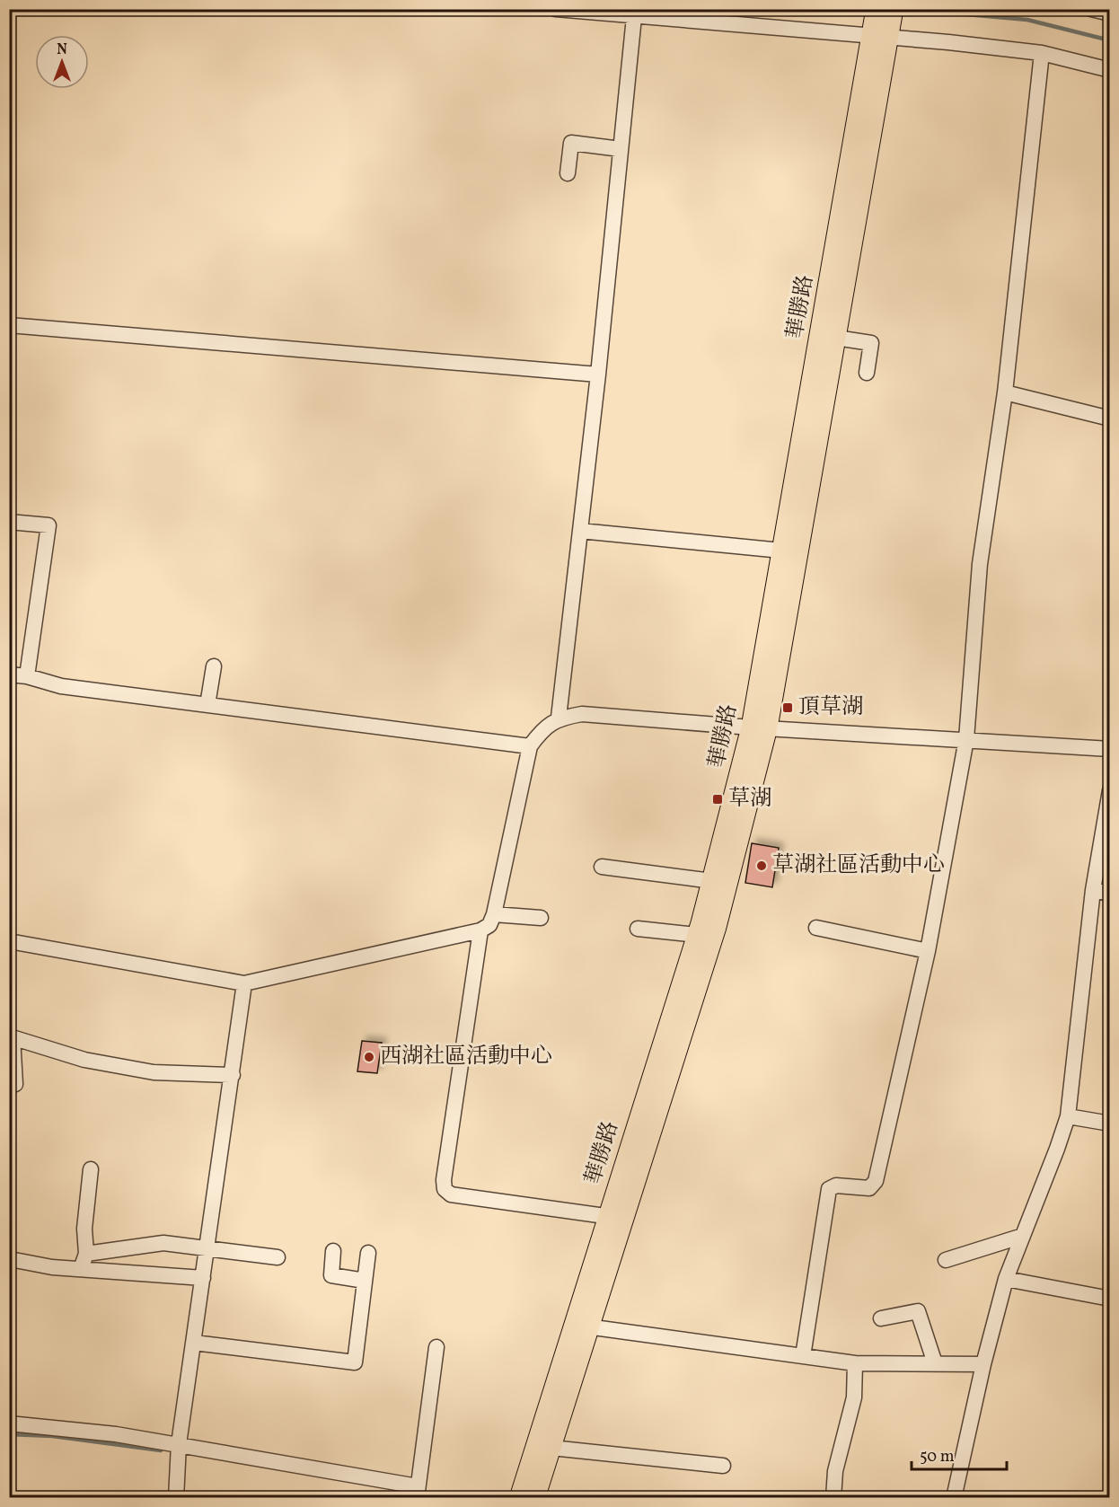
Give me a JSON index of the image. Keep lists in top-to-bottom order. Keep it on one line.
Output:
{"streets":{"main road":["華勝路"]},"places":{"transit":["頂草湖","草湖"],"other":["草湖社區活動中心","西湖社區活動中心"]},"scale_bar":"50 m","north":"top"}
